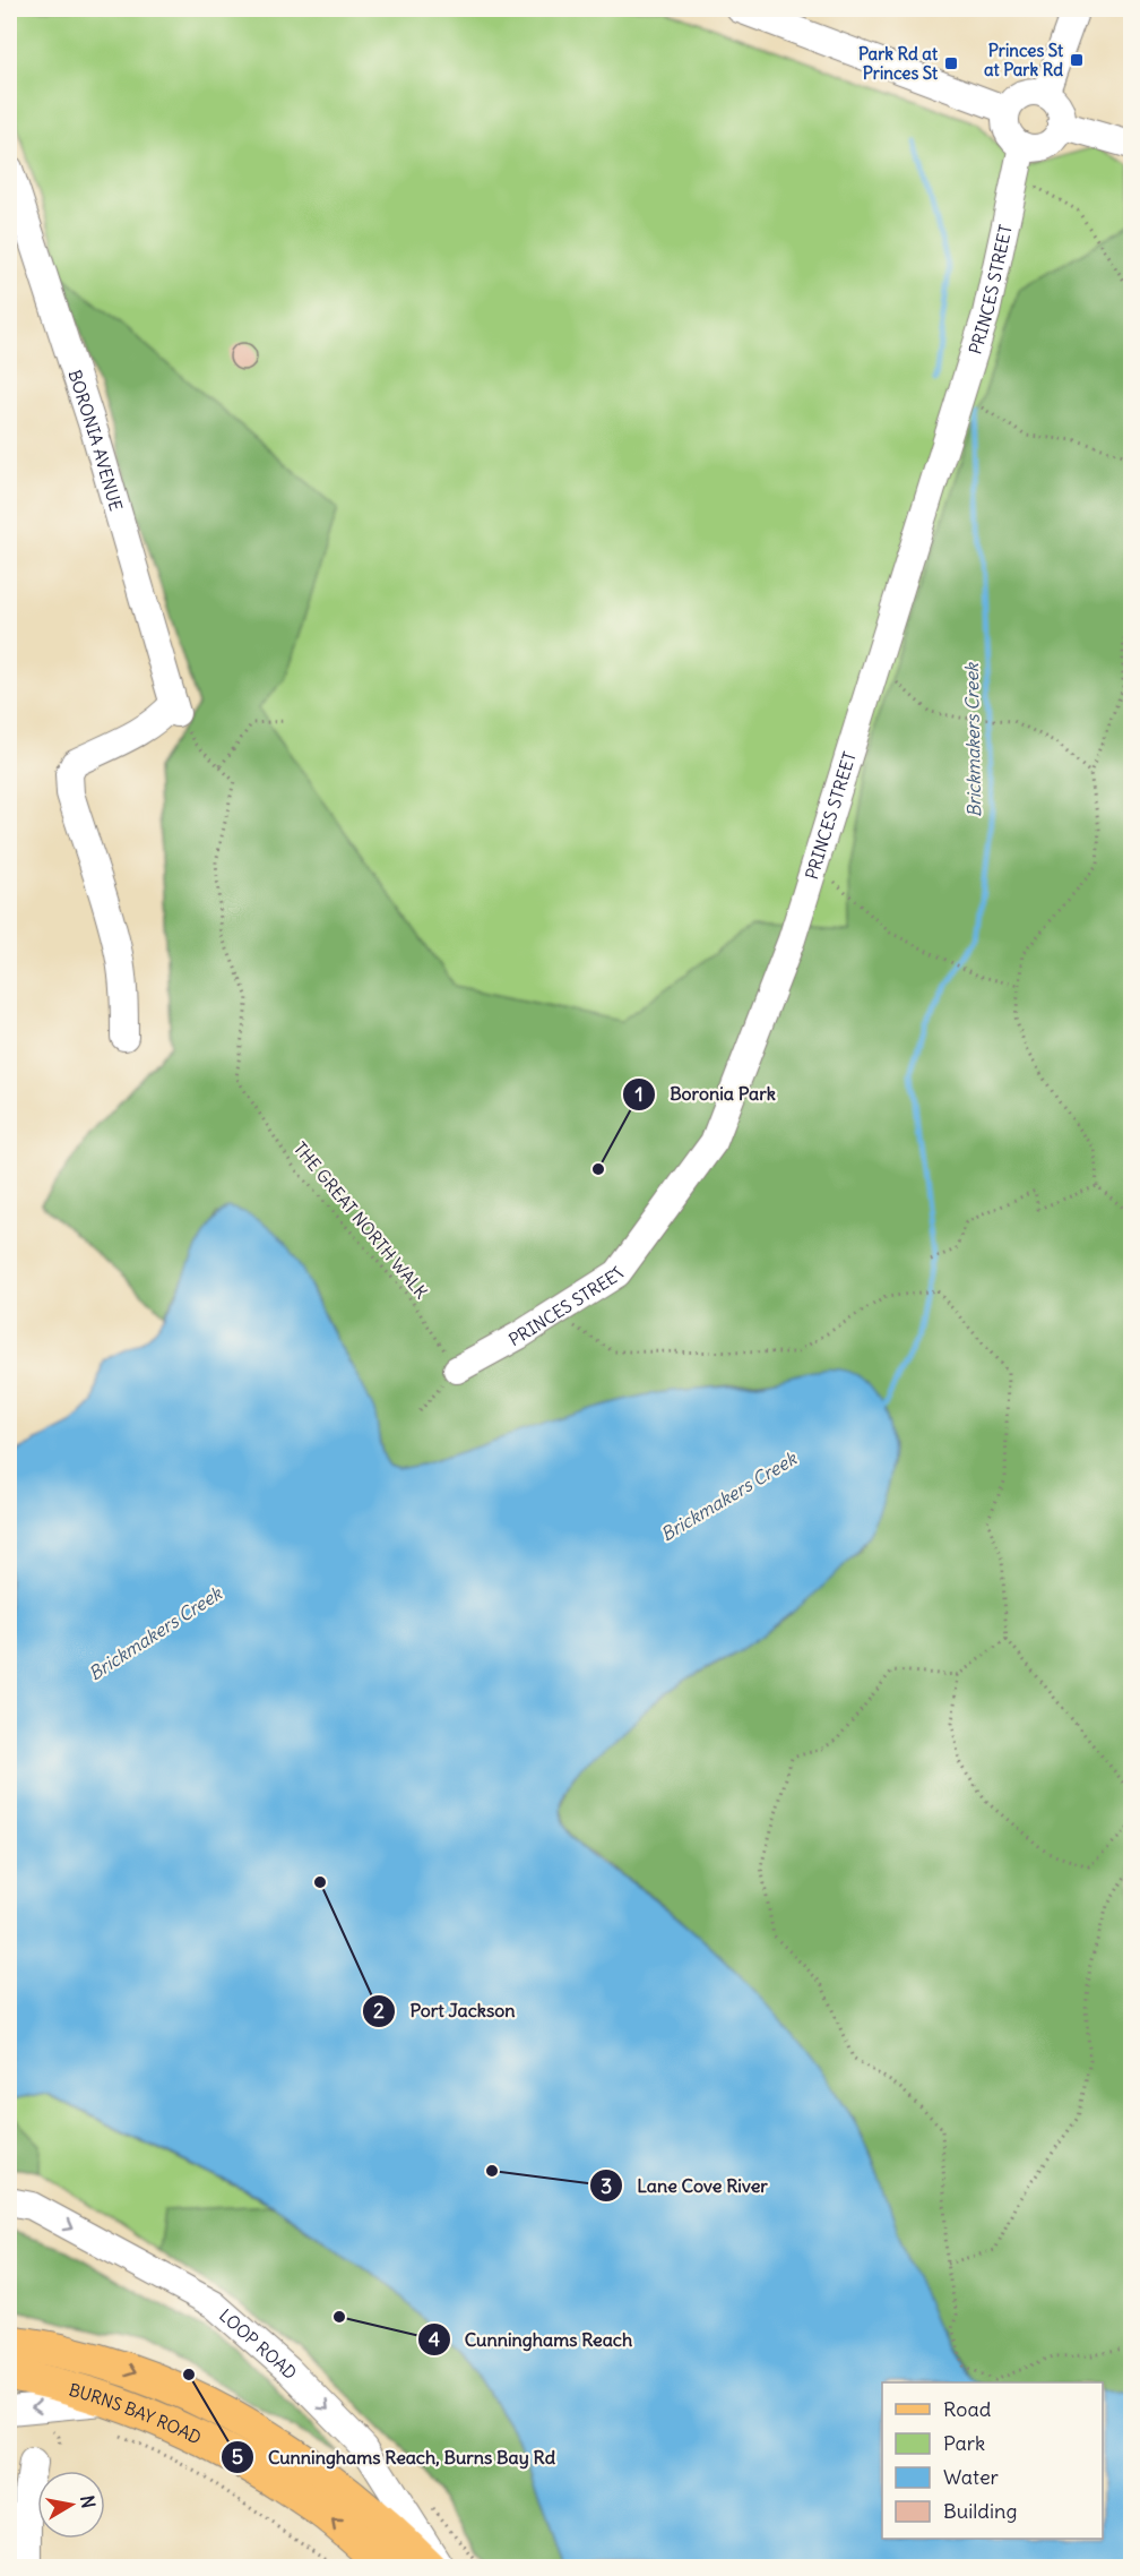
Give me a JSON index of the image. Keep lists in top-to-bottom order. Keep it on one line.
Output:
{"streets":{"main road":["BURNS BAY ROAD"],"street":["PRINCES STREET","BORONIA AVENUE","LOOP ROAD"],"path":["THE GREAT NORTH WALK"]},"crossings":[["PRINCES STREET","THE GREAT NORTH WALK"],["BORONIA AVENUE","THE GREAT NORTH WALK"]],"one_way":["LOOP ROAD"],"water":["Brickmakers Creek"],"places":{"transit":["Princes St at Park Rd","Park Rd at Princes St"],"other":["Boronia Park","Port Jackson","Lane Cove River","Cunninghams Reach","Cunninghams Reach, Burns Bay Rd"]},"legend":["Road","Park","Water","Building"],"north":"right"}
